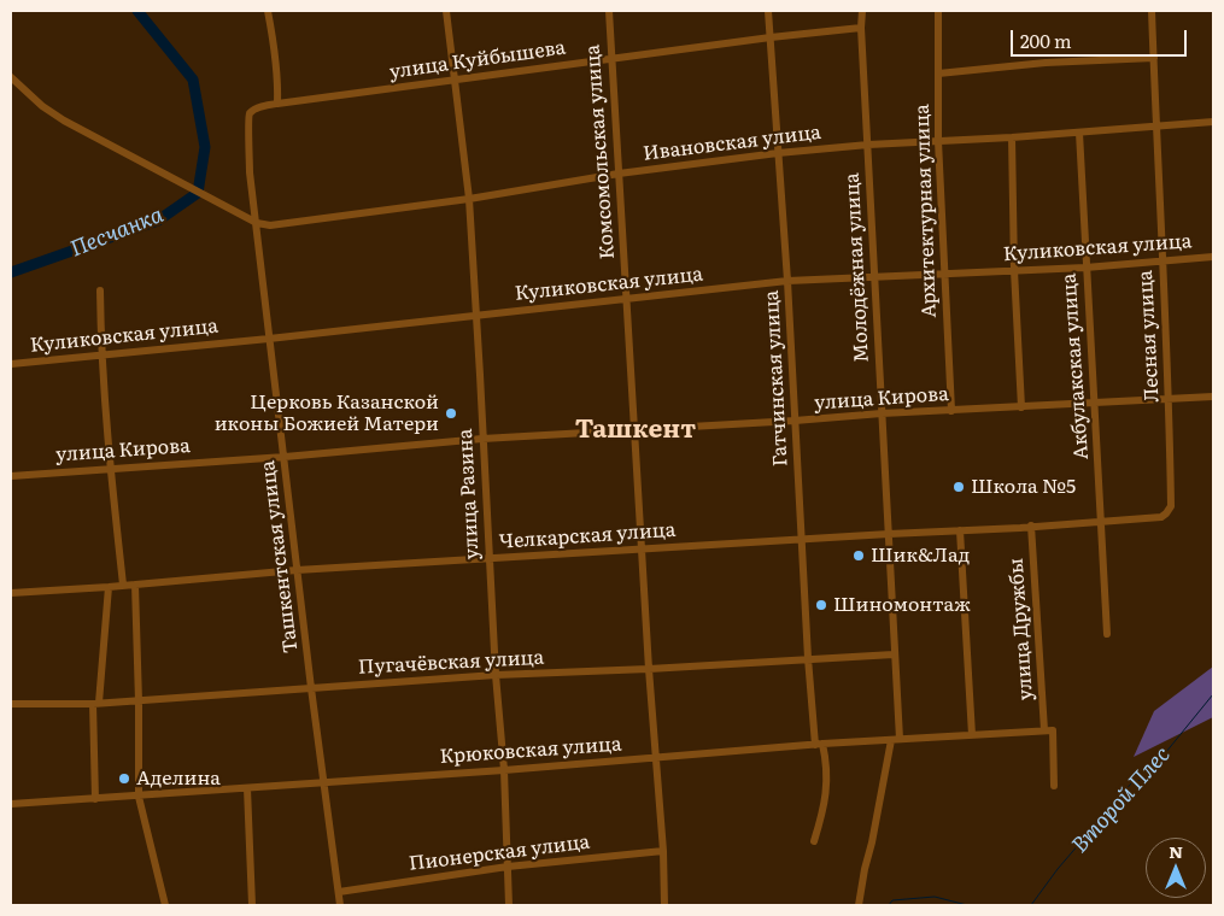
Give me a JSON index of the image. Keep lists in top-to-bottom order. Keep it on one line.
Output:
{"streets":{"street":["улица Куйбышева","Ивановская улица","Комсомольская улица","Архитектурная улица","Куликовская улица","Молодёжная улица","Лесная улица","Акбулакская улица","Гатчинская улица","улица Кирова","улица Разина","Челкарская улица","Ташкентская улица","улица Дружбы","Пугачёвская улица","Крюковская улица","Пионерская улица"]},"crossings":[["улица Куйбышева","Комсомольская улица"],["улица Куйбышева","Молодёжная улица"],["улица Куйбышева","Гатчинская улица"],["улица Куйбышева","улица Разина"],["улица Куйбышева","Ташкентская улица"],["Ивановская улица","Комсомольская улица"],["Ивановская улица","Архитектурная улица"],["Ивановская улица","Молодёжная улица"],["Ивановская улица","Лесная улица"],["Ивановская улица","Акбулакская улица"],["Ивановская улица","Гатчинская улица"],["Ивановская улица","улица Разина"],["Ивановская улица","Ташкентская улица"],["Комсомольская улица","Куликовская улица"],["Комсомольская улица","улица Кирова"],["Комсомольская улица","Челкарская улица"],["Комсомольская улица","Пугачёвская улица"],["Комсомольская улица","Крюковская улица"],["Комсомольская улица","Пионерская улица"],["Архитектурная улица","Куликовская улица"],["Архитектурная улица","улица Кирова"],["Куликовская улица","Молодёжная улица"],["Куликовская улица","Лесная улица"],["Куликовская улица","Акбулакская улица"],["Куликовская улица","Гатчинская улица"],["Куликовская улица","улица Разина"],["Куликовская улица","Ташкентская улица"],["Молодёжная улица","улица Кирова"],["Молодёжная улица","Челкарская улица"],["Молодёжная улица","Пугачёвская улица"],["Молодёжная улица","Крюковская улица"],["Лесная улица","улица Кирова"],["Лесная улица","Челкарская улица"],["Акбулакская улица","улица Кирова"],["Акбулакская улица","Челкарская улица"],["Гатчинская улица","улица Кирова"],["Гатчинская улица","Челкарская улица"],["Гатчинская улица","Пугачёвская улица"],["Гатчинская улица","Крюковская улица"],["улица Кирова","улица Разина"],["улица Кирова","Ташкентская улица"],["улица Разина","Челкарская улица"],["улица Разина","Пугачёвская улица"],["улица Разина","Крюковская улица"],["улица Разина","Пионерская улица"],["Челкарская улица","Ташкентская улица"],["Челкарская улица","улица Дружбы"],["Ташкентская улица","Пугачёвская улица"],["Ташкентская улица","Крюковская улица"],["Ташкентская улица","Пионерская улица"],["улица Дружбы","Крюковская улица"]],"districts":["Ташкент"],"water":["Песчанка","Второй Плес"],"places":["Церковь Казанской иконы Божией Матери","Школа №5","Шик&Лад","Шиномонтаж","Аделина"],"scale_bar":"200 m","north":"top"}
